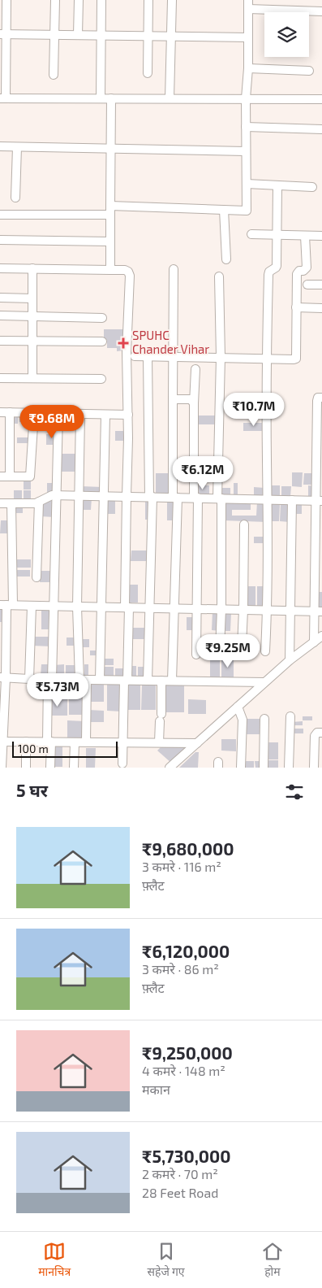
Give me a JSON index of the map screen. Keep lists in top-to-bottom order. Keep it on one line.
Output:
{"places":{"health":["SPUHC Chander Vihar"]},"scale_bar":"100 m","page":{"price":["₹10.7M","₹9.68M","₹6.12M","₹9.25M","₹5.73M"],"scale":"100 m","heading":"5 घर","list":[{"name":"₹9,680,000","note":"3 कमरे · 116 m² · फ़्लैट"},{"name":"₹6,120,000","note":"3 कमरे · 86 m² · फ़्लैट"},{"name":"₹9,250,000","note":"4 कमरे · 148 m² · मकान"},{"name":"₹5,730,000","note":"2 कमरे · 70 m² · 28 Feet Road"}],"tabs":["मानचित्र","सहेजे गए","होम"]}}
